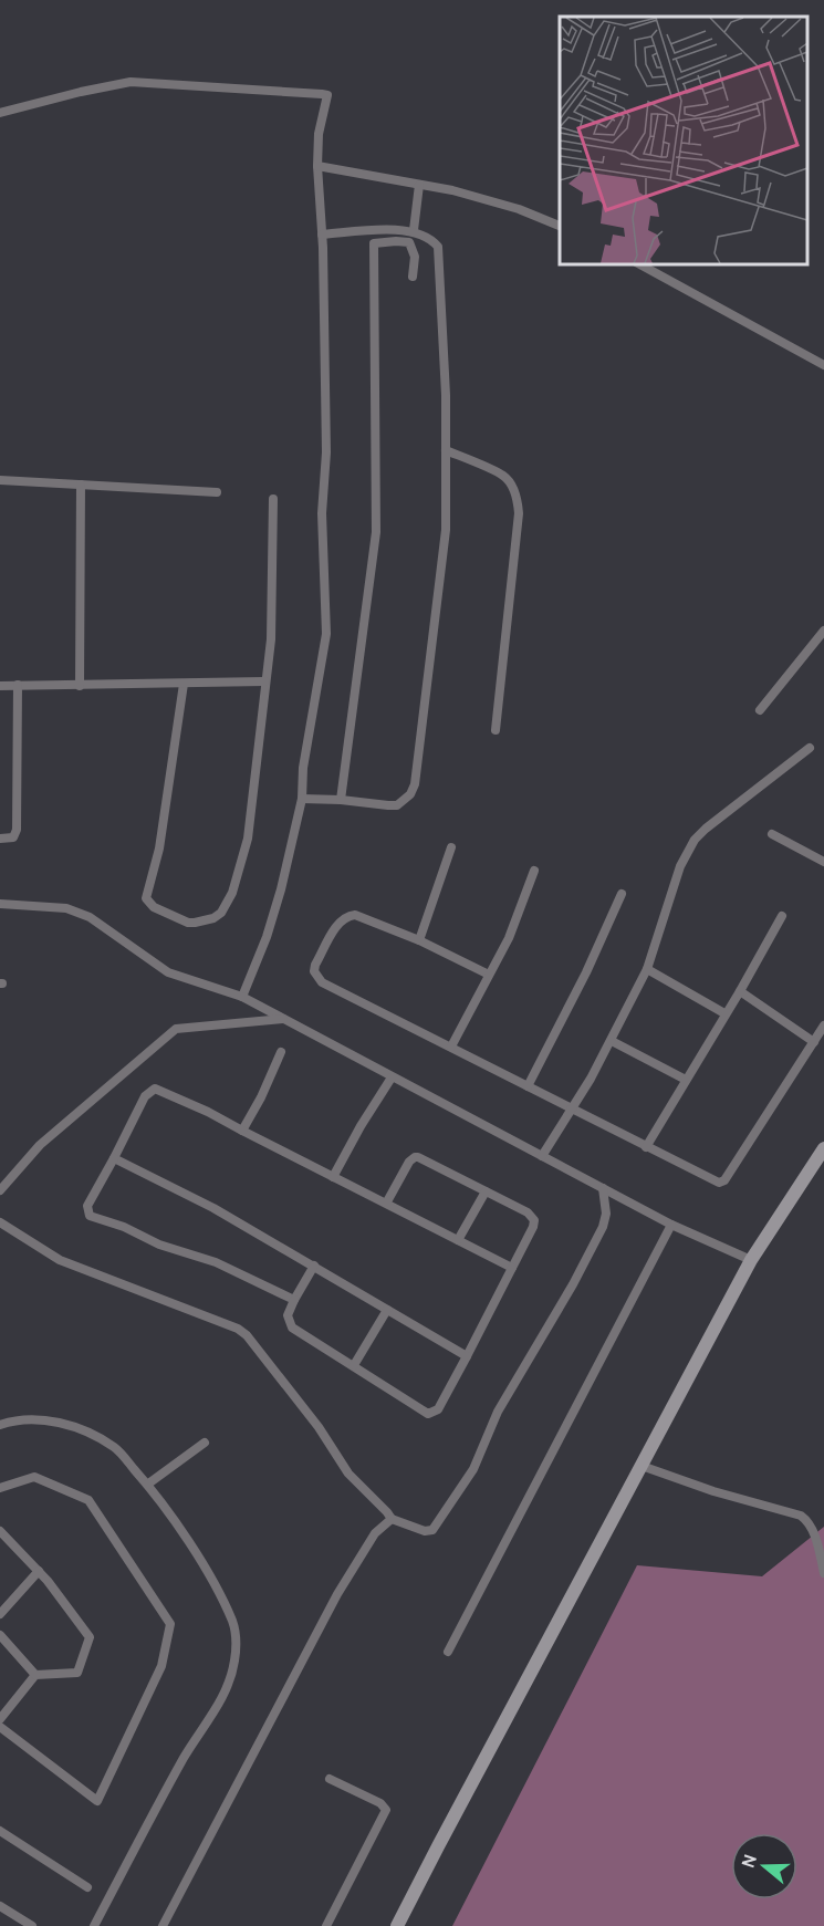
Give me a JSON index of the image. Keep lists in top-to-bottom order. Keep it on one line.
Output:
{"north":"left"}
